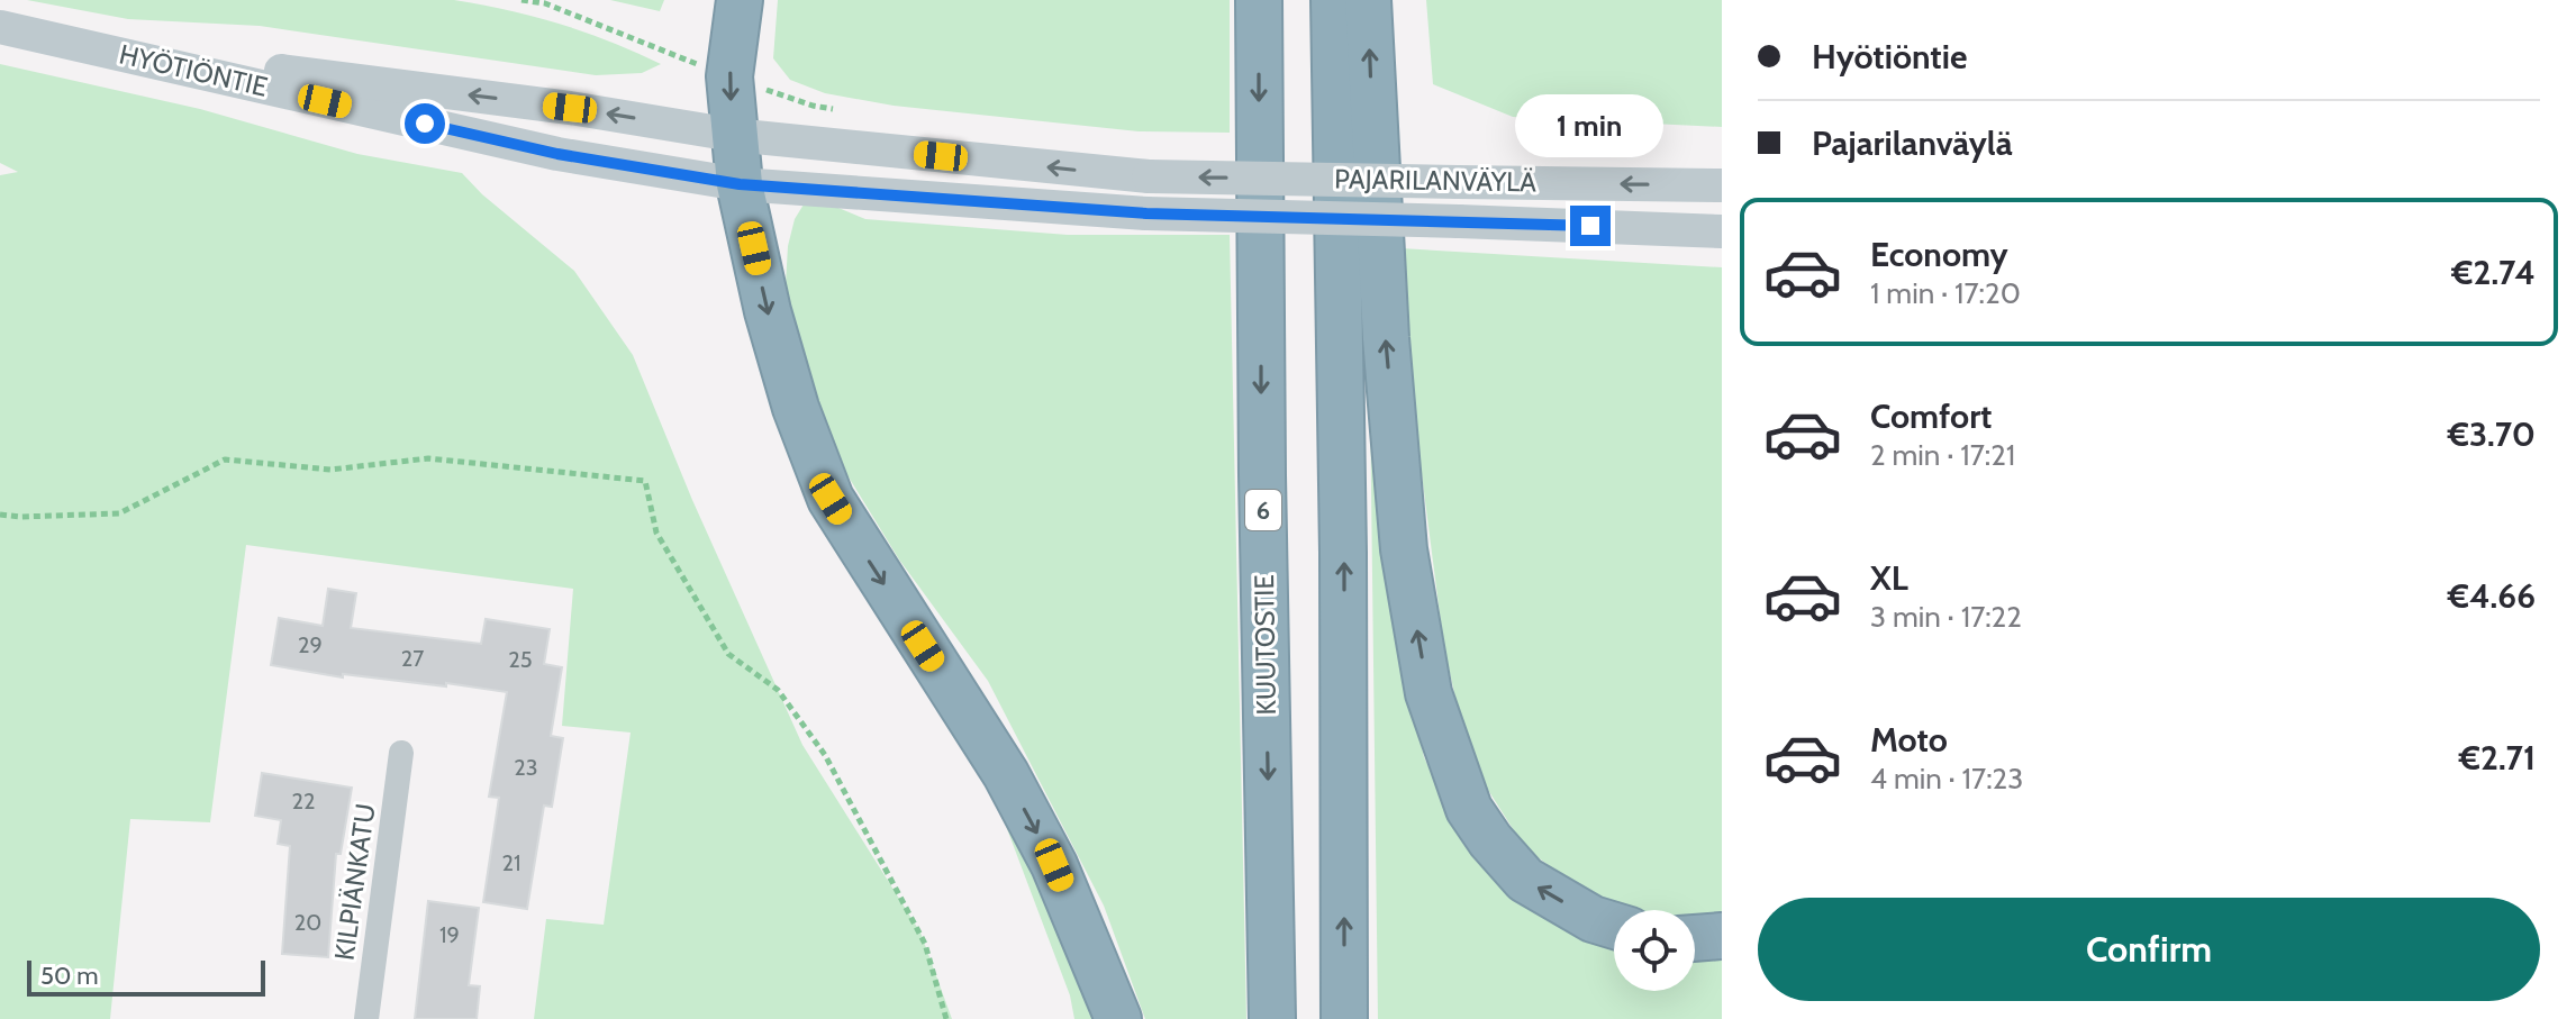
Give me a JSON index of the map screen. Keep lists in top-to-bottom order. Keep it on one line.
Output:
{"streets":{"highway":["6","KUUTOSTIE"],"main road":["HYÖTIÖNTIE","PAJARILANVÄYLÄ"],"street":["KILPIÄNKATU"]},"crossings":[["HYÖTIÖNTIE","PAJARILANVÄYLÄ"]],"house_numbers":["29","27","25","23","22","21","20","19"],"scale_bar":"50 m","page":{"banner":["Hyötiöntie","Pajarilanväylä"],"bubble":"1 min","list":[{"name":"Economy","note":"1 min · 17:20","value":"€2.74"},{"name":"Comfort","note":"2 min · 17:21","value":"€3.70"},{"name":"XL","note":"3 min · 17:22","value":"€4.66"},{"name":"Moto","note":"4 min · 17:23","value":"€2.71"}],"buttons":"Confirm","scale":"50 m"}}
